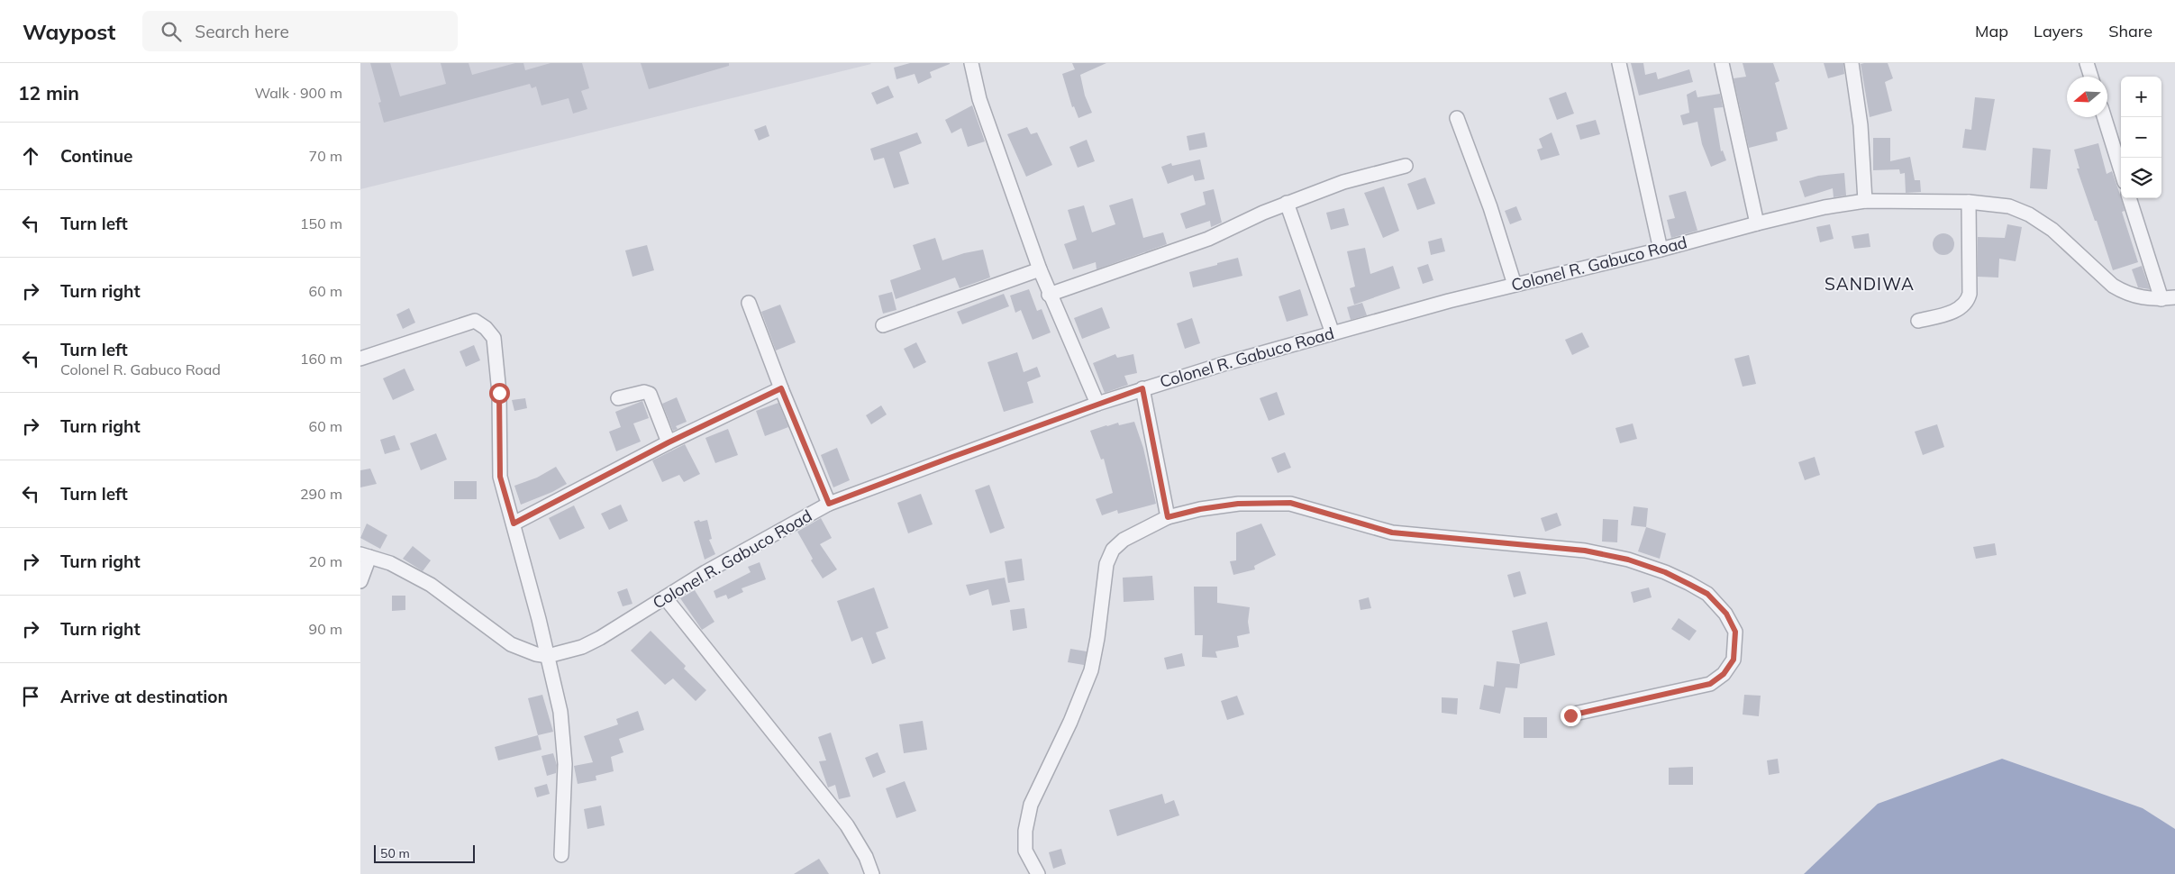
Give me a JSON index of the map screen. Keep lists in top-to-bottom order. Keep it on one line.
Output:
{"streets":{"street":["Colonel R. Gabuco Road"]},"districts":["SANDIWA"],"scale_bar":"50 m","north":"left","page":{"header":"Waypost","search":"Search here","nav":["Map","Layers","Share"],"heading":["12 min","Walk · 900 m"],"map_buttons":["+","−"],"list":[["Continue","70 m"],["Turn left","150 m"],["Turn right","60 m"],["Turn left","Colonel R. Gabuco Road","160 m"],["Turn right","60 m"],["Turn left","290 m"],["Turn right","20 m"],["Turn right","90 m"],"Arrive at destination"],"scale":"50 m"}}
